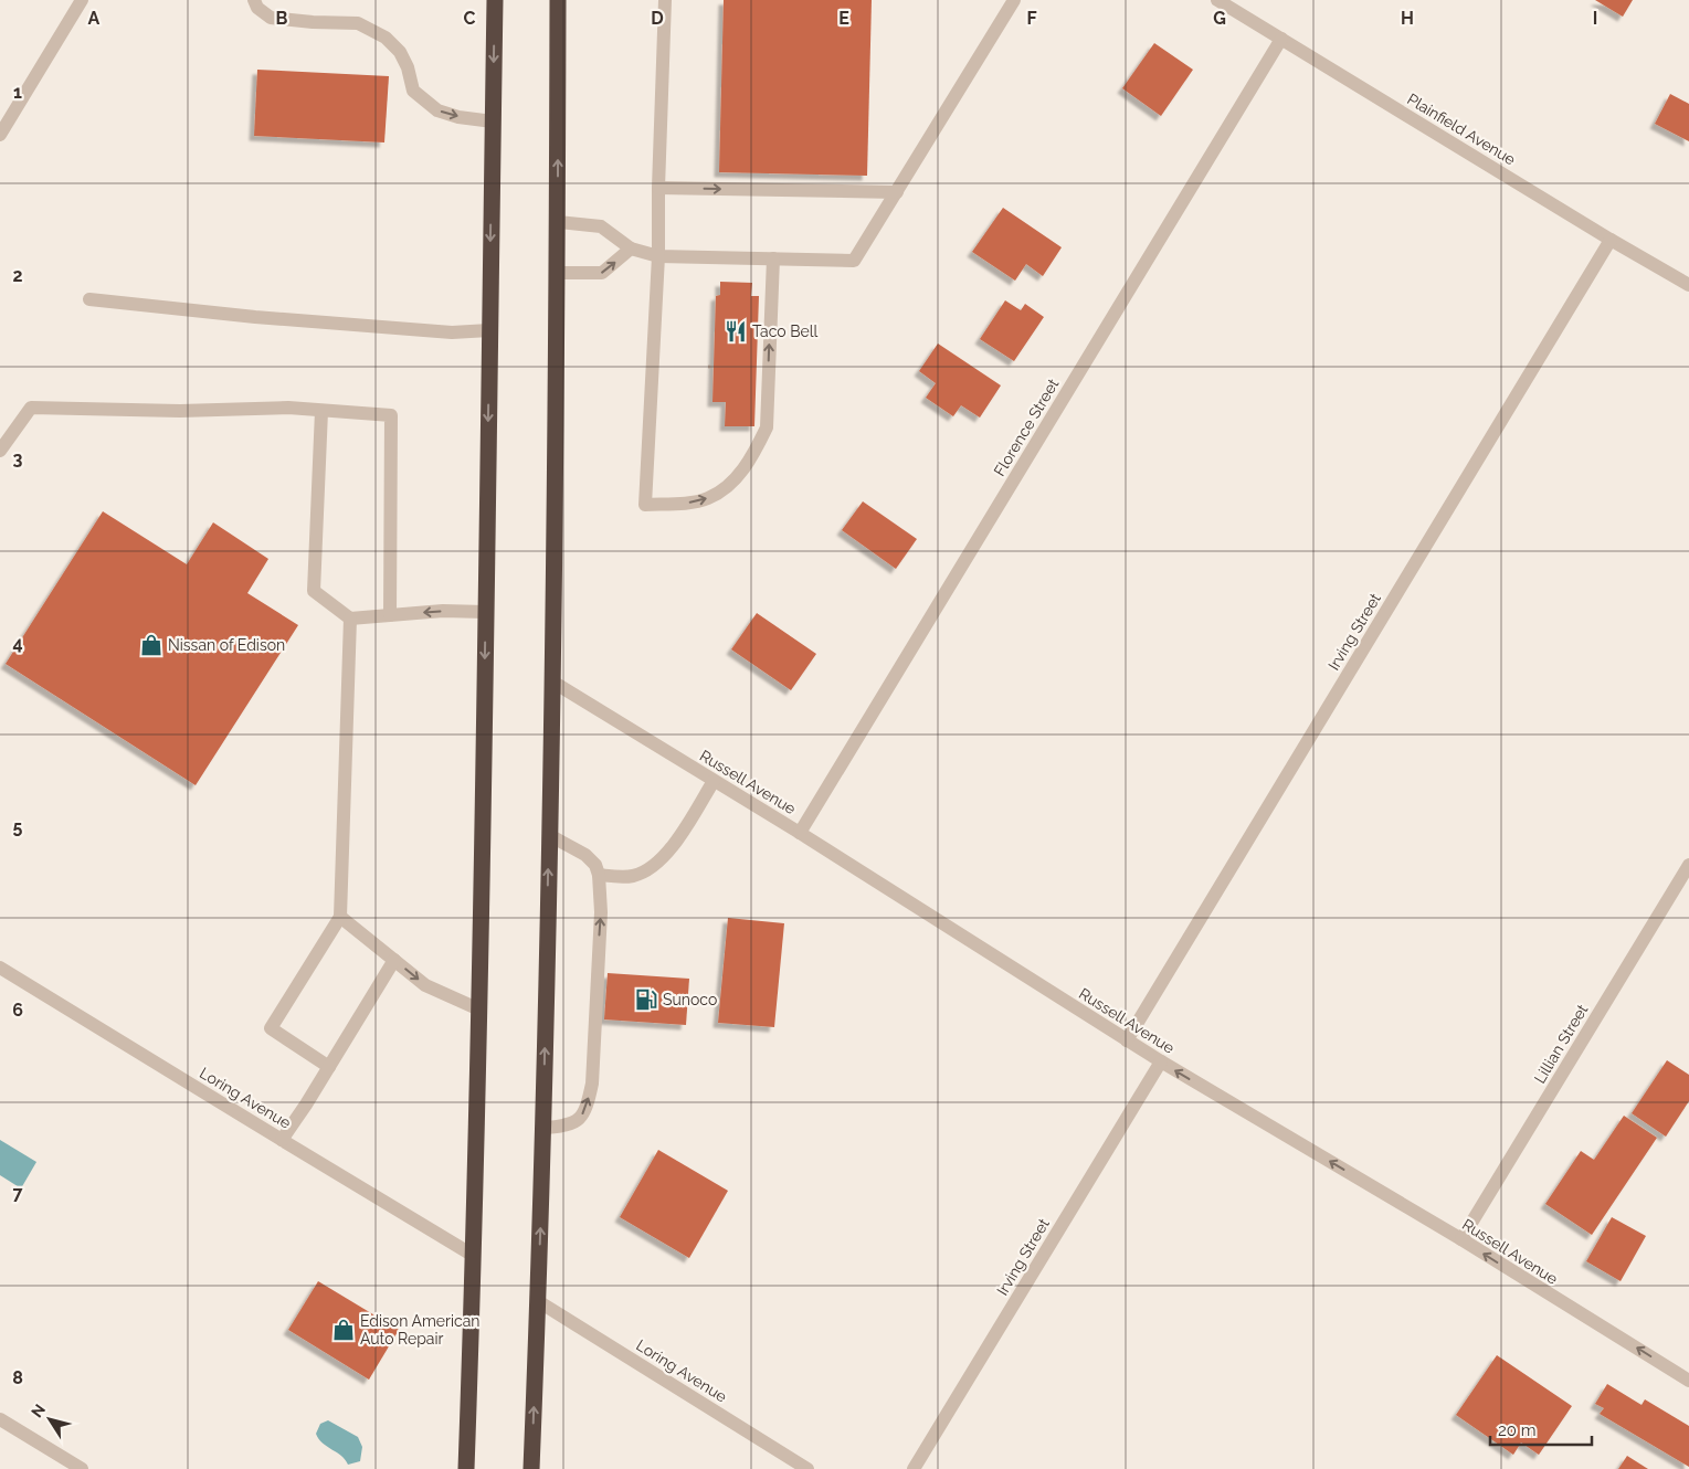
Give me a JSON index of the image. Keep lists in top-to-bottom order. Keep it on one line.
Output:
{"streets":{"street":["Plainfield Avenue","Florence Street","Irving Street","Russell Avenue","Lillian Street","Loring Avenue"]},"crossings":[["Plainfield Avenue","Florence Street"],["Plainfield Avenue","Irving Street"],["Florence Street","Russell Avenue"],["Irving Street","Russell Avenue"],["Russell Avenue","Lillian Street"]],"one_way":["Russell Avenue"],"places":{"restaurant":["Taco Bell"],"shop":["Nissan of Edison","Edison American Auto Repair"],"fuel station":["Sunoco"]},"scale_bar":"20 m","north":"top left","grid":{"columns":["A","B","C","D","E","F","G","H","I"],"rows":["1","2","3","4","5","6","7","8"]}}
